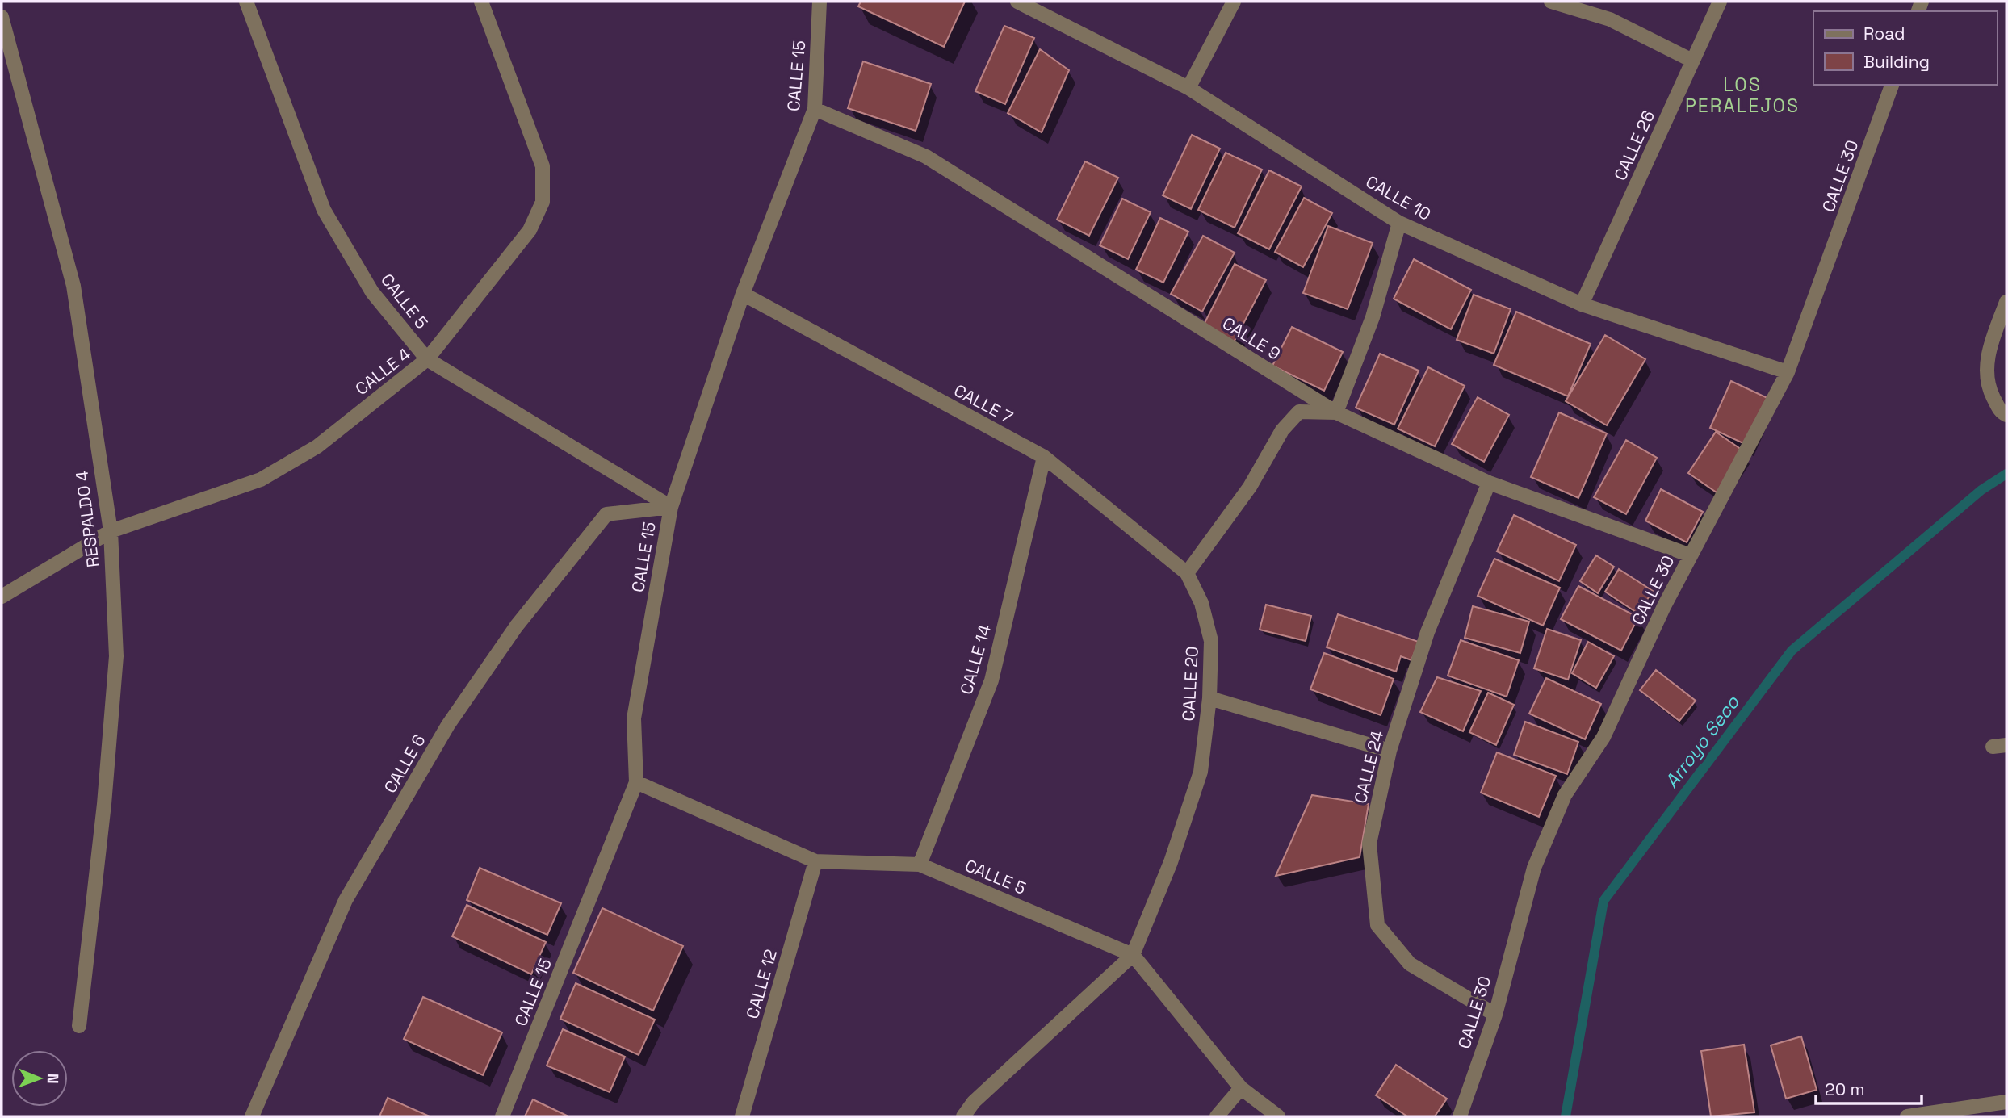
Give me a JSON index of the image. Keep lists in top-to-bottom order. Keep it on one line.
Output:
{"streets":{"street":["CALLE 15","CALLE 26","CALLE 30","CALLE 10","CALLE 5","CALLE 9","CALLE 4","CALLE 7","RESPALDO 4","CALLE 14","CALLE 20","CALLE 6","CALLE 24","CALLE 12"]},"crossings":[["CALLE 15","CALLE 5"],["CALLE 15","CALLE 9"],["CALLE 15","CALLE 7"],["CALLE 15","CALLE 6"],["CALLE 26","CALLE 10"],["CALLE 30","CALLE 10"],["CALLE 30","CALLE 9"],["CALLE 30","CALLE 24"],["CALLE 5","CALLE 4"],["CALLE 5","CALLE 14"],["CALLE 5","CALLE 20"],["CALLE 5","CALLE 6"],["CALLE 5","CALLE 12"],["CALLE 9","CALLE 24"],["CALLE 4","RESPALDO 4"],["CALLE 7","CALLE 14"],["CALLE 7","CALLE 20"]],"districts":["LOS PERALEJOS"],"water":["Arroyo Seco"],"legend":["Road","Building"],"scale_bar":"20 m","north":"right"}
